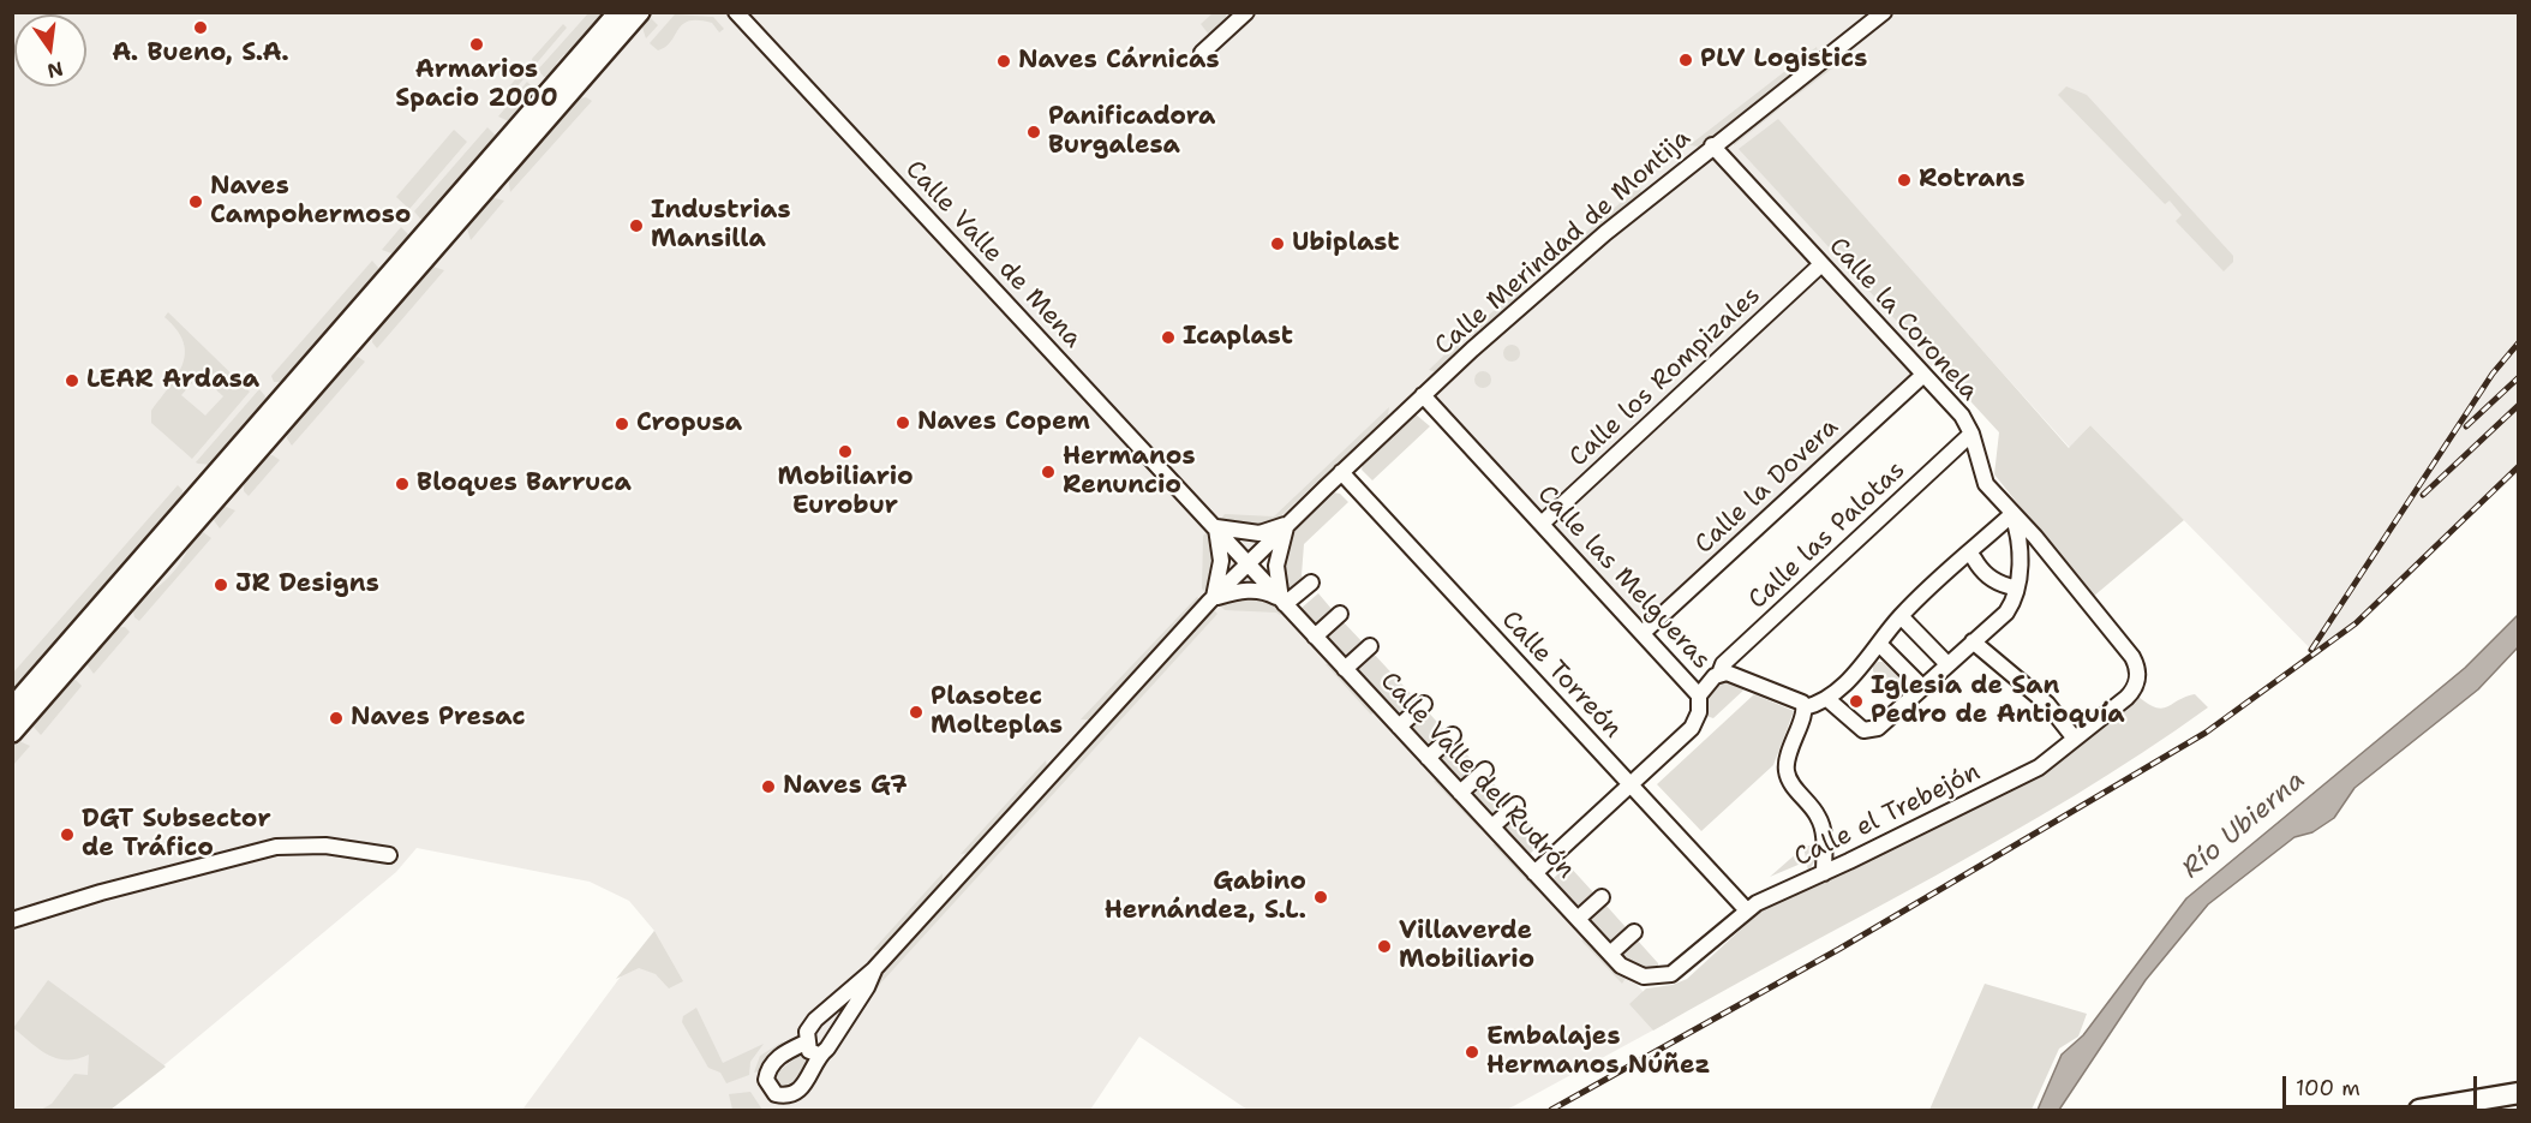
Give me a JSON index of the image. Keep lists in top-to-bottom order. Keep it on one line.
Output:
{"streets":{"street":["Calle Merindad de Montija","Calle Valle de Mena","Calle la Coronela","Calle los Rompizales","Calle la Dovera","Calle las Palotas","Calle las Melgueras","Calle Torreón","Calle Valle del Rudrón","Calle el Trebejón"]},"crossings":[["Calle Merindad de Montija","Calle Valle de Mena"],["Calle Merindad de Montija","Calle la Coronela"],["Calle Merindad de Montija","Calle las Melgueras"],["Calle Merindad de Montija","Calle Torreón"],["Calle Merindad de Montija","Calle Valle del Rudrón"],["Calle Valle de Mena","Calle Valle del Rudrón"],["Calle la Coronela","Calle los Rompizales"],["Calle la Coronela","Calle la Dovera"],["Calle la Coronela","Calle las Palotas"],["Calle la Coronela","Calle el Trebejón"],["Calle los Rompizales","Calle las Melgueras"],["Calle la Dovera","Calle las Melgueras"],["Calle las Palotas","Calle las Melgueras"],["Calle Torreón","Calle el Trebejón"],["Calle Valle del Rudrón","Calle el Trebejón"]],"water":["Río Ubierna"],"places":["A. Bueno, S.A.","Armarios Spacio 2000","PLV Logistics","Naves Cárnicas","Panificadora Burgalesa","Rotrans","Naves Campohermoso","Industrias Mansilla","Ubiplast","Icaplast","LEAR Ardasa","Naves Copem","Cropusa","Mobiliario Eurobur","Hermanos Renuncio","Bloques Barruca","JR Designs","Iglesia de San Pedro de Antioquía","Plasotec Molteplas","Naves Presac","Naves G7","DGT Subsector de Tráfico","Gabino Hernández, S.L.","Villaverde Mobiliario","Embalajes Hermanos Núñez"],"scale_bar":"100 m","north":"bottom"}
